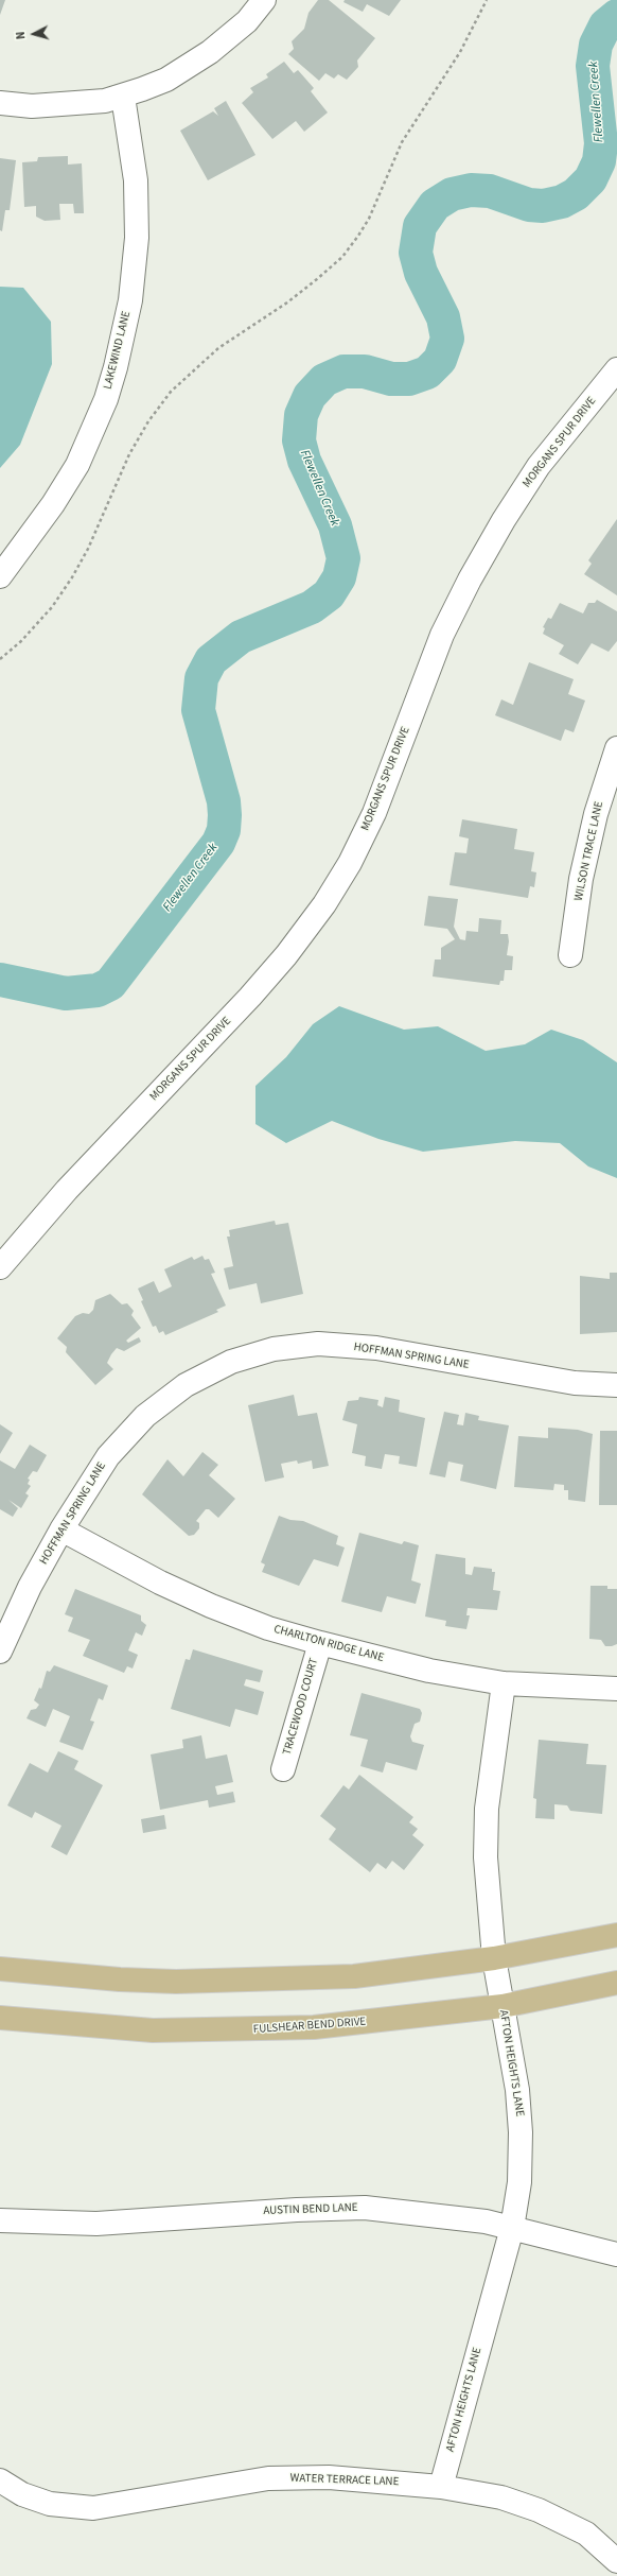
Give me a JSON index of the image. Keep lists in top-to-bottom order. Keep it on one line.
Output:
{"streets":{"main road":["FULSHEAR BEND DRIVE"],"street":["LAKEWIND LANE","MORGANS SPUR DRIVE","WILSON TRACE LANE","HOFFMAN SPRING LANE","CHARLTON RIDGE LANE","TRACEWOOD COURT","AFTON HEIGHTS LANE","AUSTIN BEND LANE","WATER TERRACE LANE"]},"crossings":[["HOFFMAN SPRING LANE","CHARLTON RIDGE LANE"],["CHARLTON RIDGE LANE","TRACEWOOD COURT"],["CHARLTON RIDGE LANE","AFTON HEIGHTS LANE"],["FULSHEAR BEND DRIVE","AFTON HEIGHTS LANE"],["AFTON HEIGHTS LANE","AUSTIN BEND LANE"],["AFTON HEIGHTS LANE","WATER TERRACE LANE"]],"water":["Flewellen Creek"],"north":"left"}
